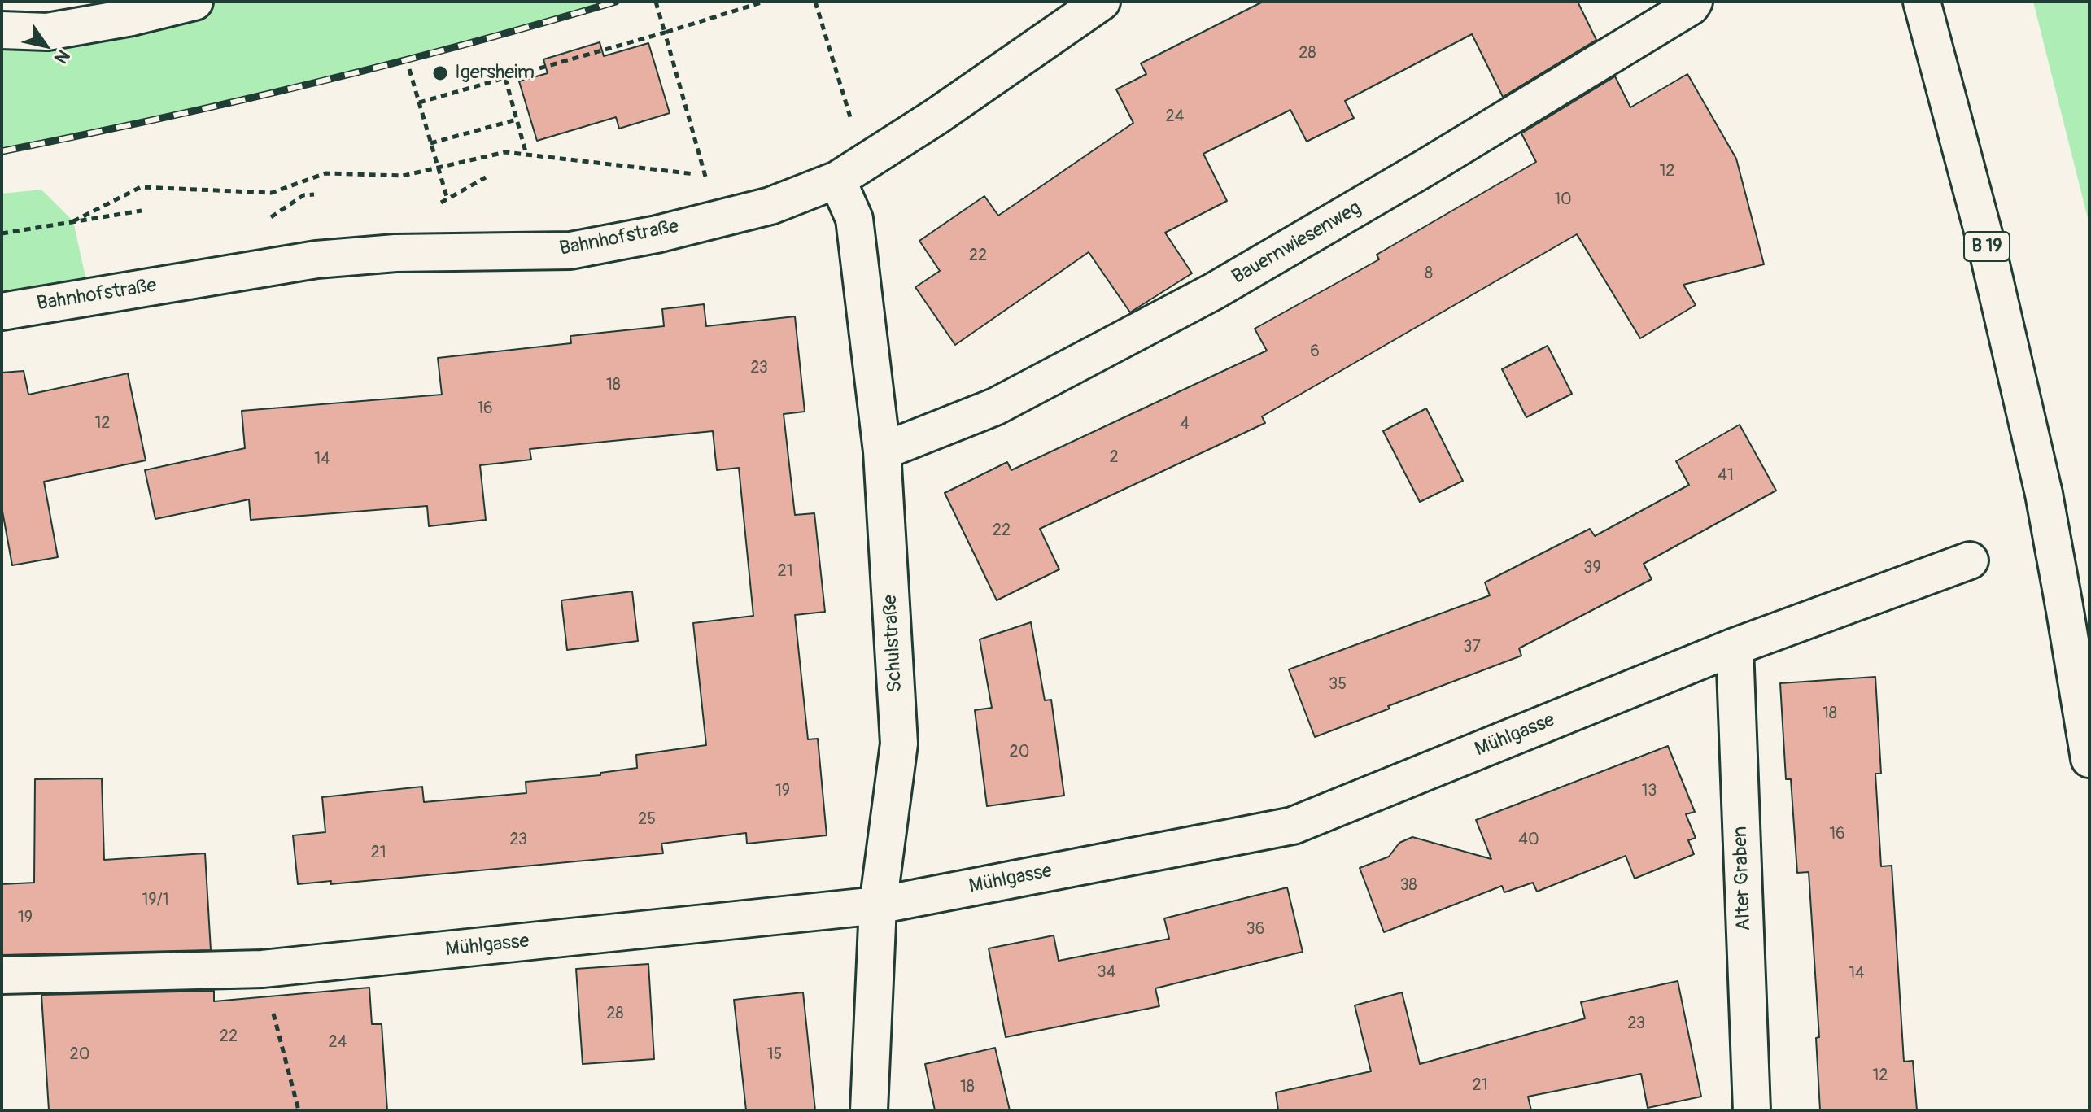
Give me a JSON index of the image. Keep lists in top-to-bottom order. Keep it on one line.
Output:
{"streets":{"street":["Bahnhofstraße","Bauernwiesenweg","B 19","Schulstraße","Mühlgasse","Alter Graben"]},"crossings":[["Bahnhofstraße","Schulstraße"],["Bauernwiesenweg","Schulstraße"],["Schulstraße","Mühlgasse"],["Mühlgasse","Alter Graben"]],"places":["Igersheim"],"house_numbers":["28","24","12","10","22","8","6","23","18","16","12","4","2","14","41","22","39","21","37","35","18","20","19","13","25","16","23","40","21","38","19/1","19","36","34","14","28","23","22","24","20","15","12","21","18"],"north":"bottom right"}
